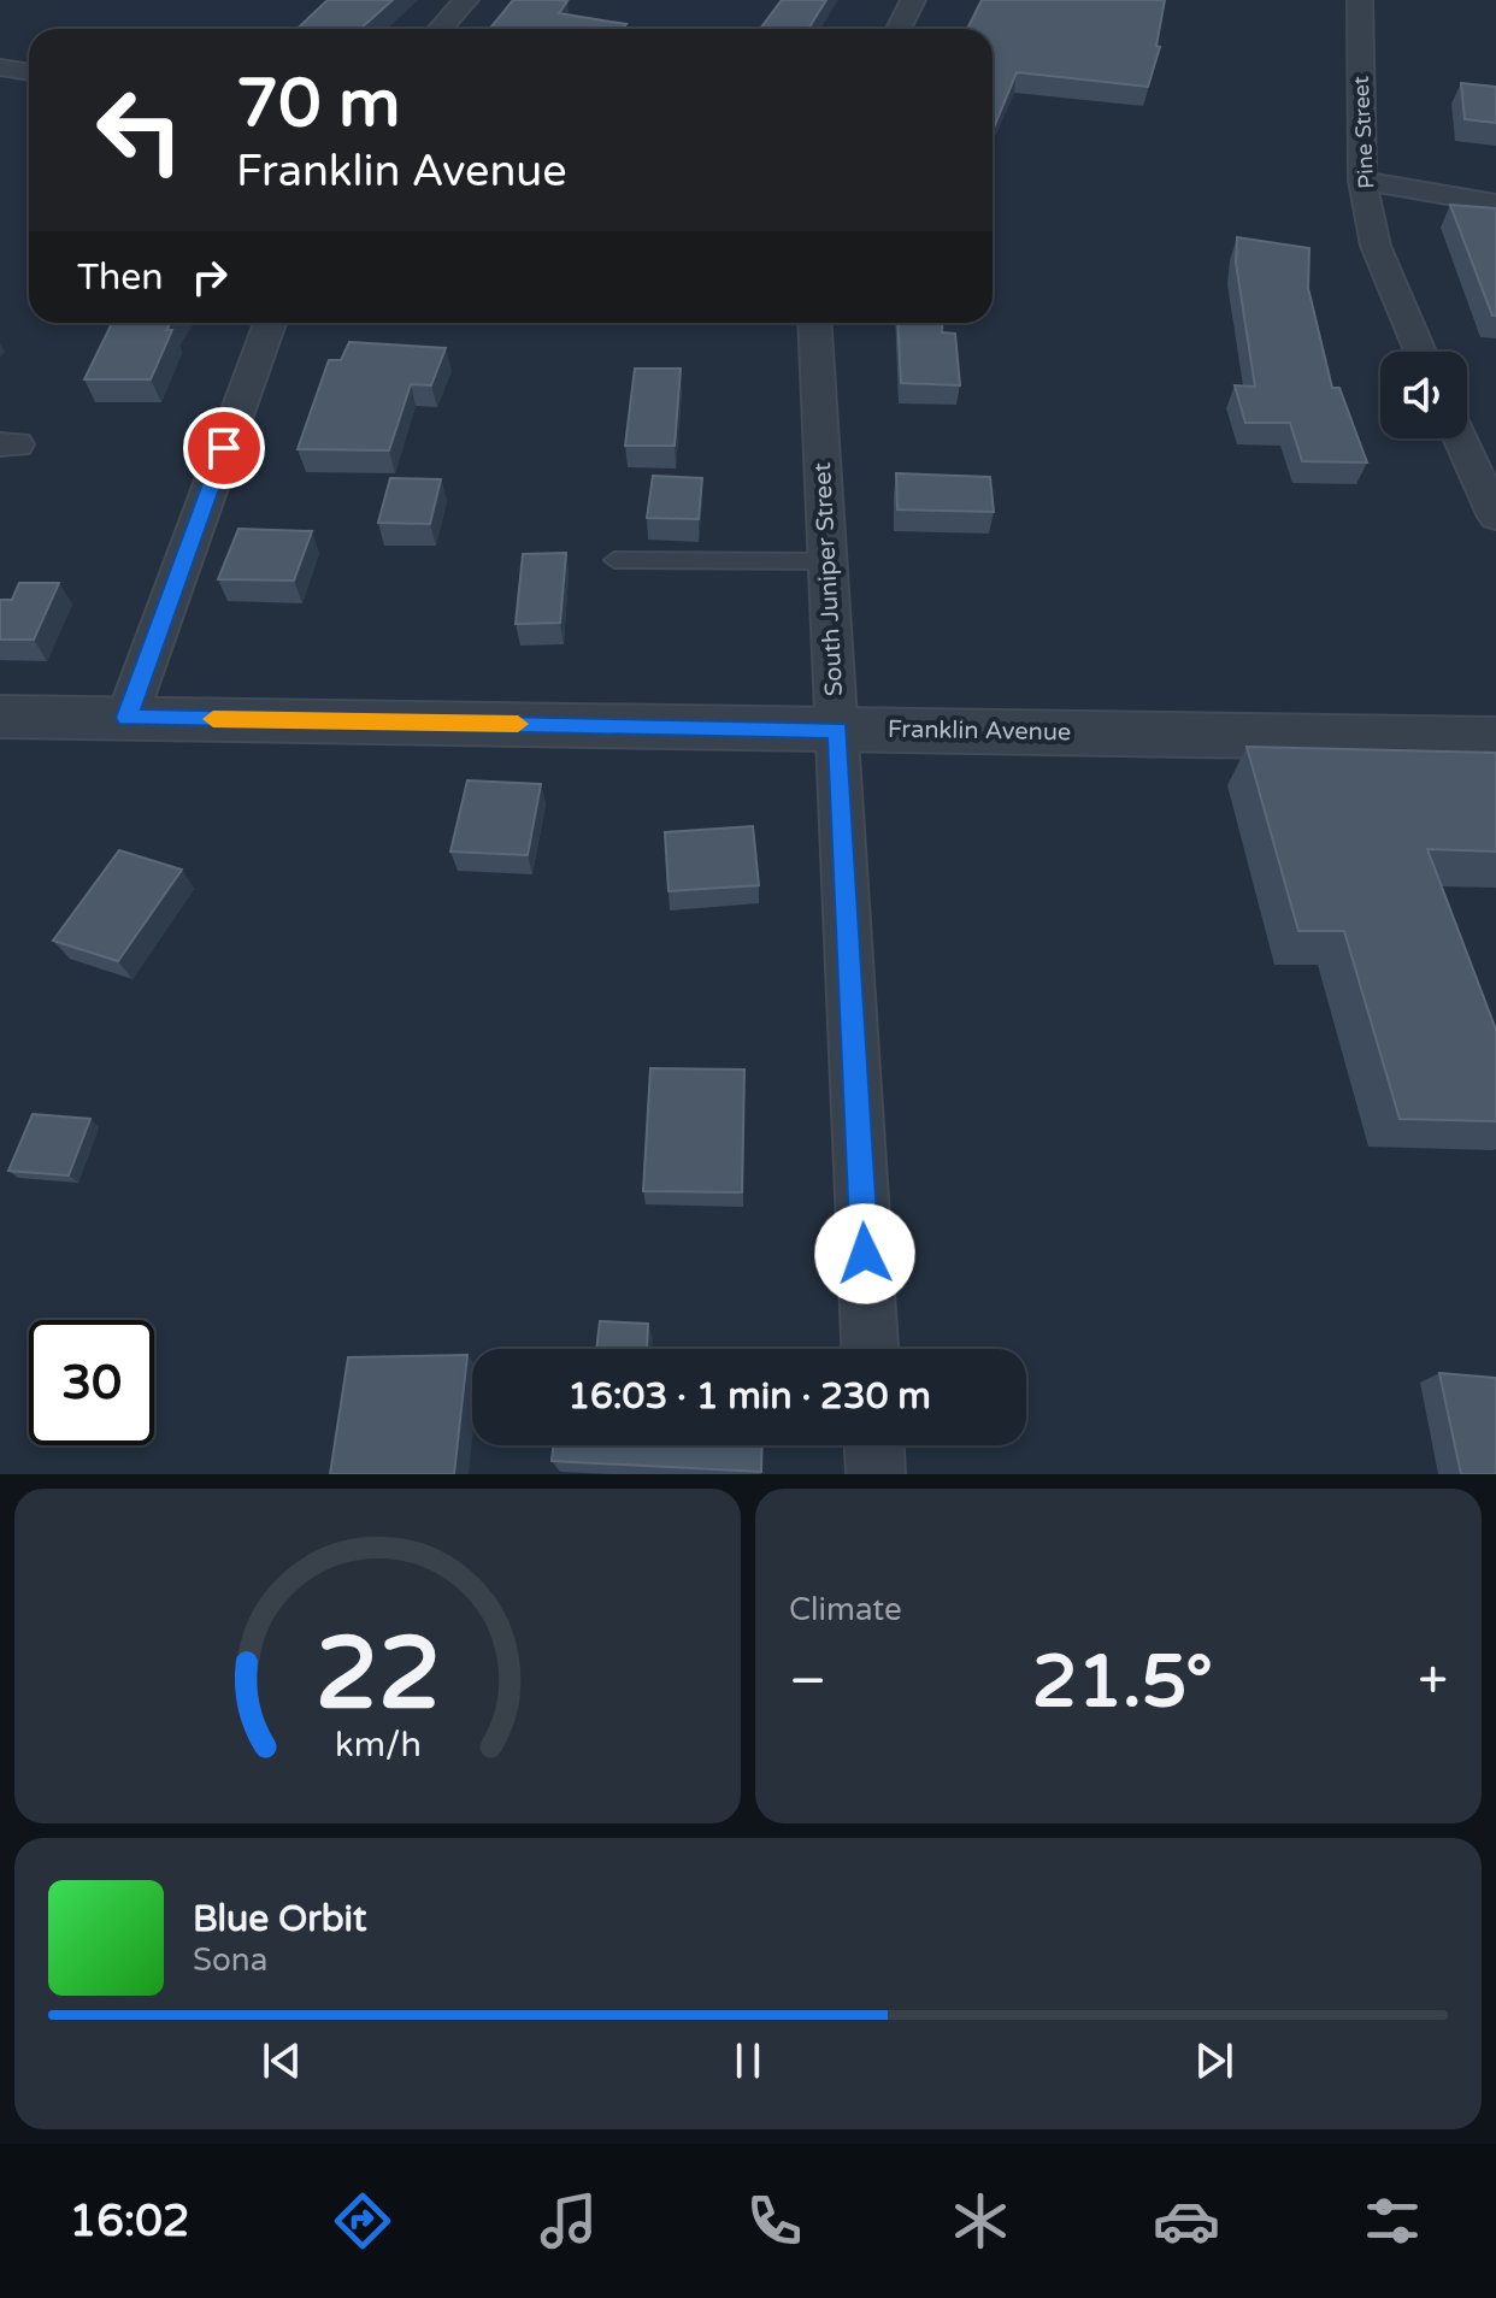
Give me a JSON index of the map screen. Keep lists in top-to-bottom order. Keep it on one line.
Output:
{"streets":{"street":["Pine Street","South Juniper Street","Franklin Avenue"]},"crossings":[["South Juniper Street","Franklin Avenue"]],"page":{"turn":["70 m","Franklin Avenue"],"then":"Then","limit":"30","trip":"16:03 · 1 min · 230 m","tile":"Climate","heat":["−","21.5°","+"],"song":["Blue Orbit","Sona"],"tabs":"16:02","gauge":["22","km/h"]}}
